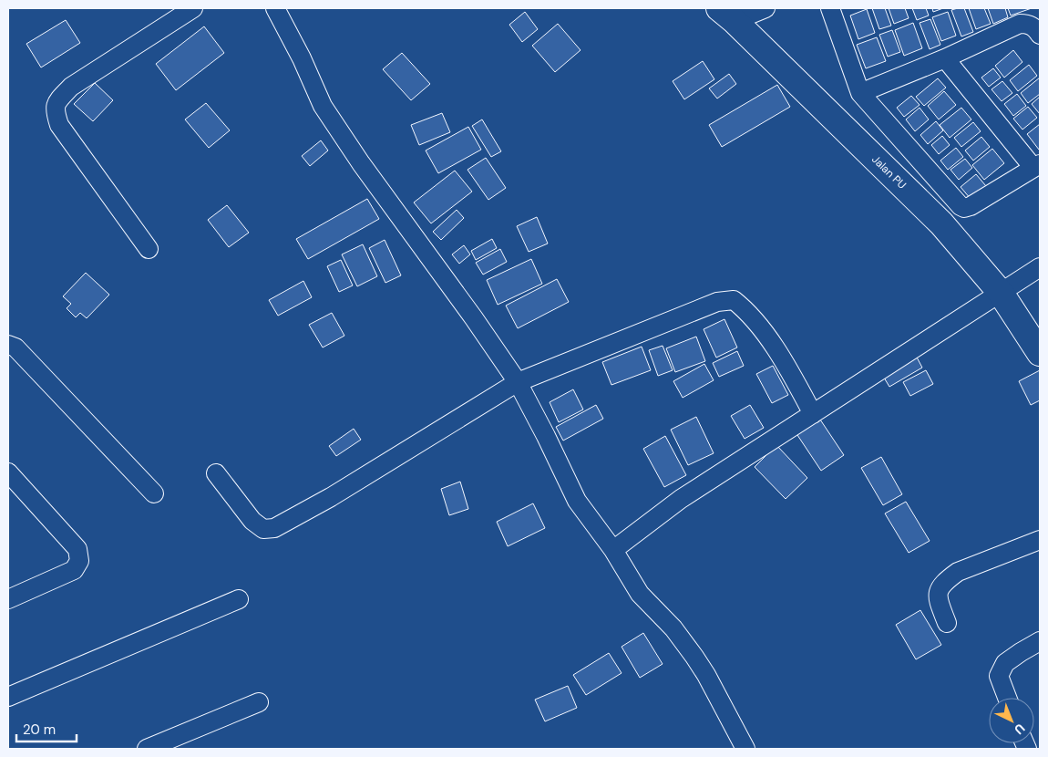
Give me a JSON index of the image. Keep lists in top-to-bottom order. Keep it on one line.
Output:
{"streets":{"street":["Jalan PU"]},"scale_bar":"20 m","north":"bottom right"}
